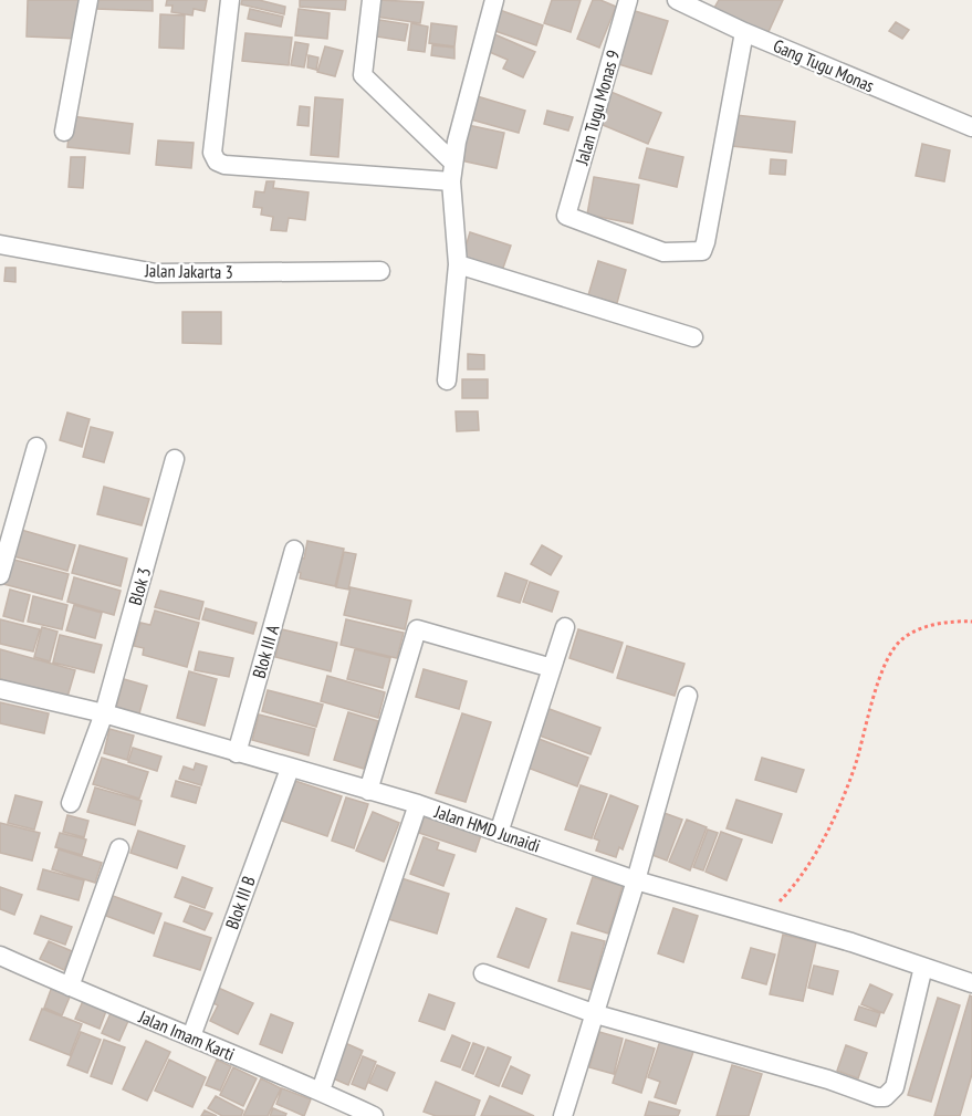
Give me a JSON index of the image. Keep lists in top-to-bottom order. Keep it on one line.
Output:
{"streets":{"street":["Gang Tugu Monas","Jalan Tugu Monas 9","Jalan Jakarta 3","Blok 3","Blok III A","Jalan HMD Junaidi","Blok III B","Jalan Imam Karti"]},"crossings":[["Gang Tugu Monas","Jalan Tugu Monas 9"],["Blok 3","Jalan HMD Junaidi"],["Blok III A","Jalan HMD Junaidi"],["Jalan HMD Junaidi","Blok III B"],["Blok III B","Jalan Imam Karti"]]}
